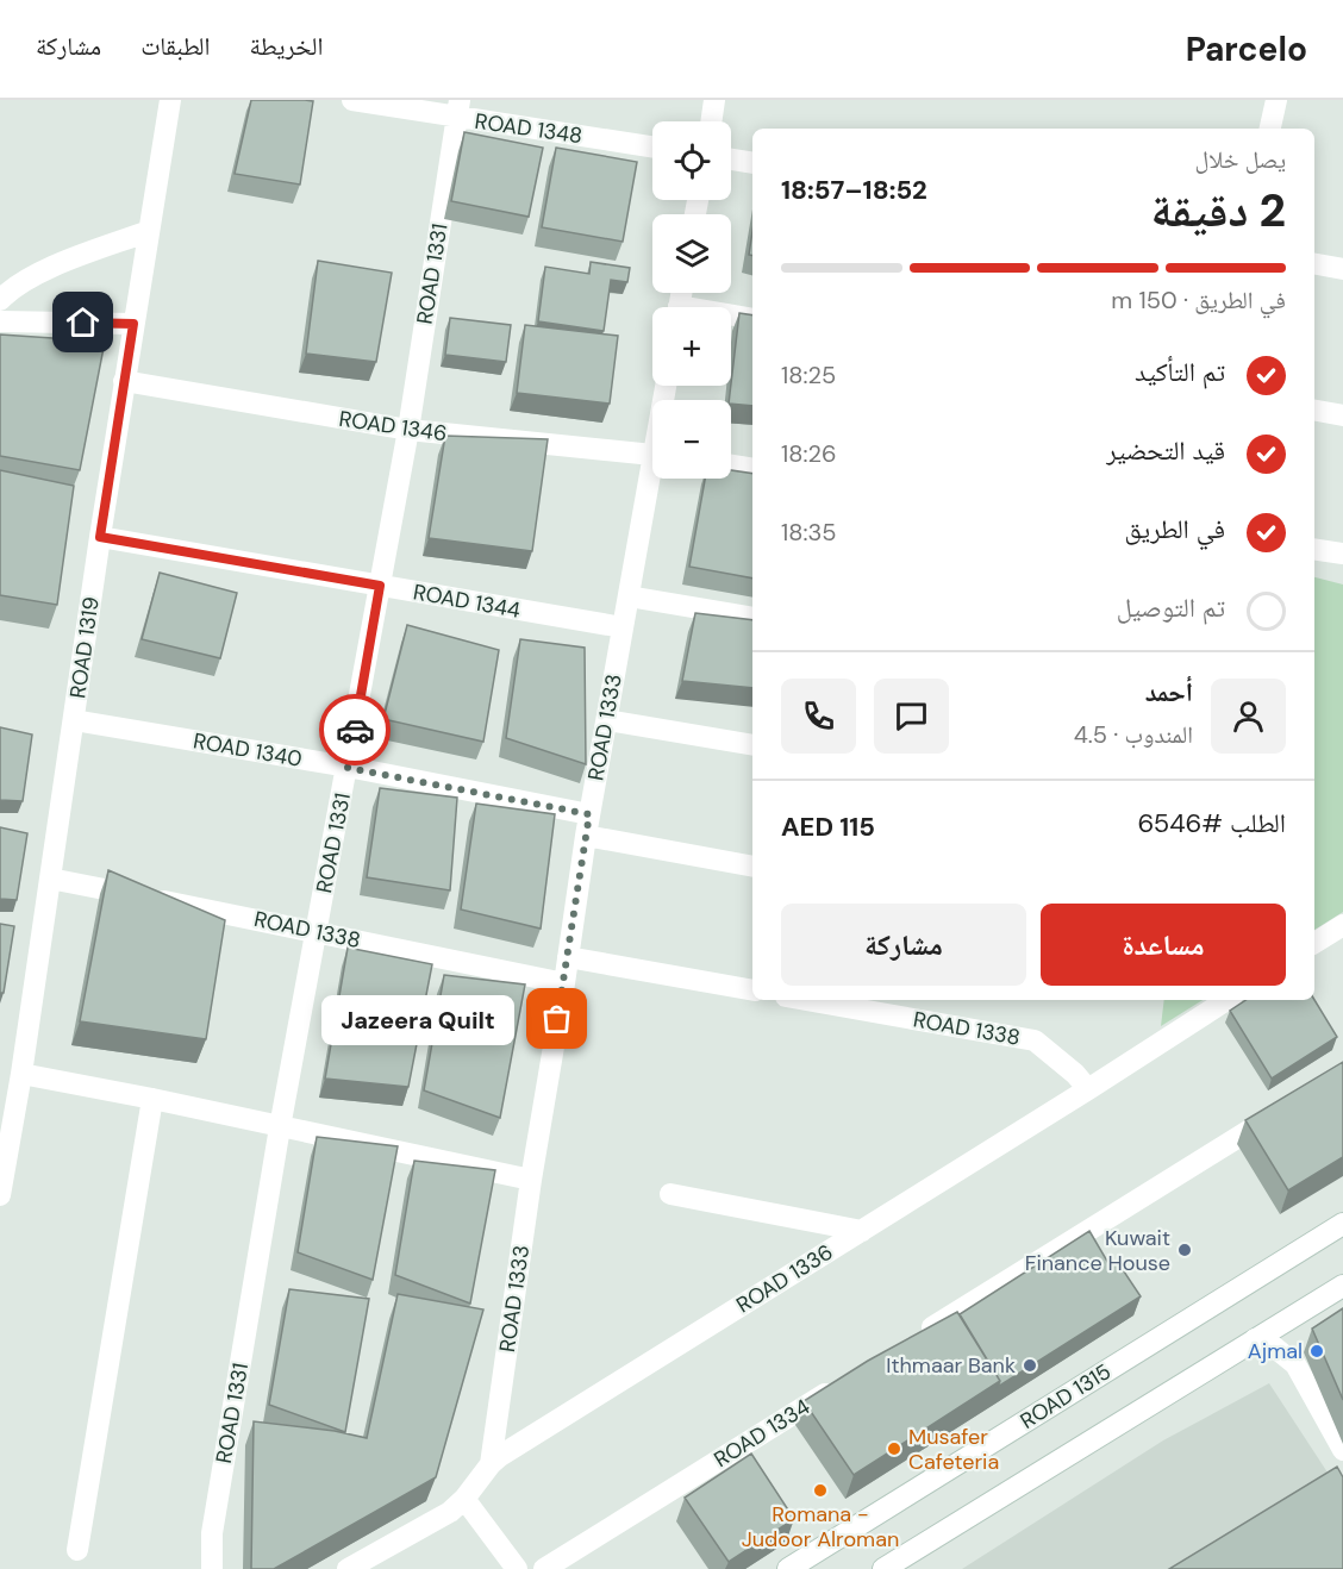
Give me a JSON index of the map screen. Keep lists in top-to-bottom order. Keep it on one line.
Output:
{"streets":{"street":["ROAD 1348","ROAD 1331","ROAD 1346","ROAD 1344","ROAD 1319","ROAD 1333","ROAD 1340","ROAD 1338","ROAD 1336","ROAD 1315","ROAD 1334"]},"crossings":[["ROAD 1348","ROAD 1331"],["ROAD 1331","ROAD 1346"],["ROAD 1331","ROAD 1344"],["ROAD 1331","ROAD 1340"],["ROAD 1331","ROAD 1338"],["ROAD 1346","ROAD 1319"],["ROAD 1344","ROAD 1319"],["ROAD 1344","ROAD 1333"],["ROAD 1319","ROAD 1340"],["ROAD 1319","ROAD 1338"],["ROAD 1333","ROAD 1340"],["ROAD 1333","ROAD 1338"],["ROAD 1333","ROAD 1336"],["ROAD 1338","ROAD 1336"]],"places":["Jazeera Quilt","Kuwait Finance House","Ajmal","Ithmaar Bank","Musafer Cafeteria","Romana - Judoor Alroman"],"page":{"header":"Parcelo","nav":["الخريطة","الطبقات","مشاركة"],"map_buttons":["+","−"],"heading":["2 دقيقة","يصل خلال","18:52–18:57"],"panel":["أحمد","المندوب · 4.5","الطلب #6546","AED 115"],"bar":"في الطريق · 150 m","list":[["تم التأكيد","18:25"],["قيد التحضير","18:26"],["في الطريق","18:35"],"تم التوصيل"],"buttons":["مساعدة","مشاركة"],"bubble":"Jazeera Quilt"}}
